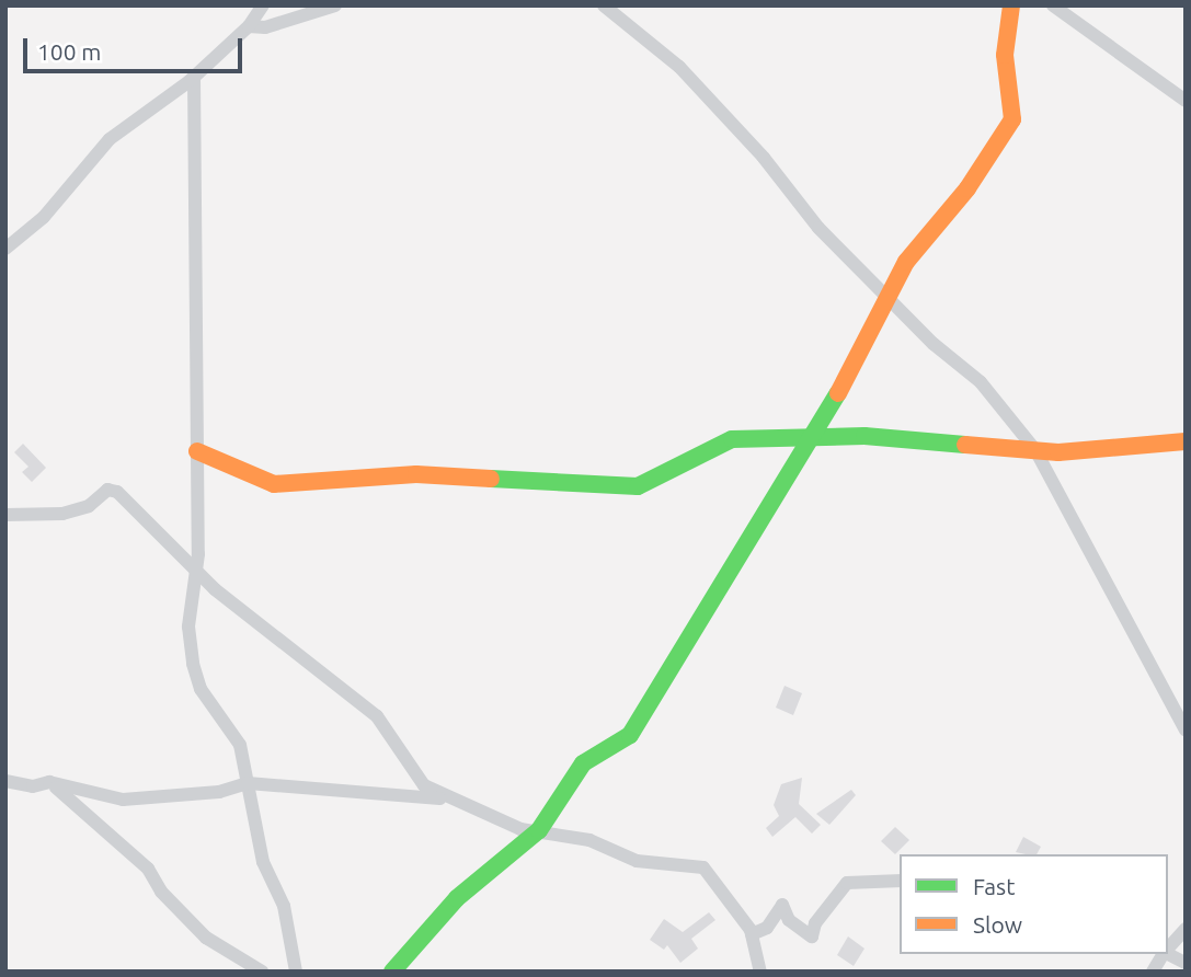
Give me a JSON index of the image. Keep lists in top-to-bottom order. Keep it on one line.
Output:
{"legend":["Fast","Slow"],"scale_bar":"100 m"}
